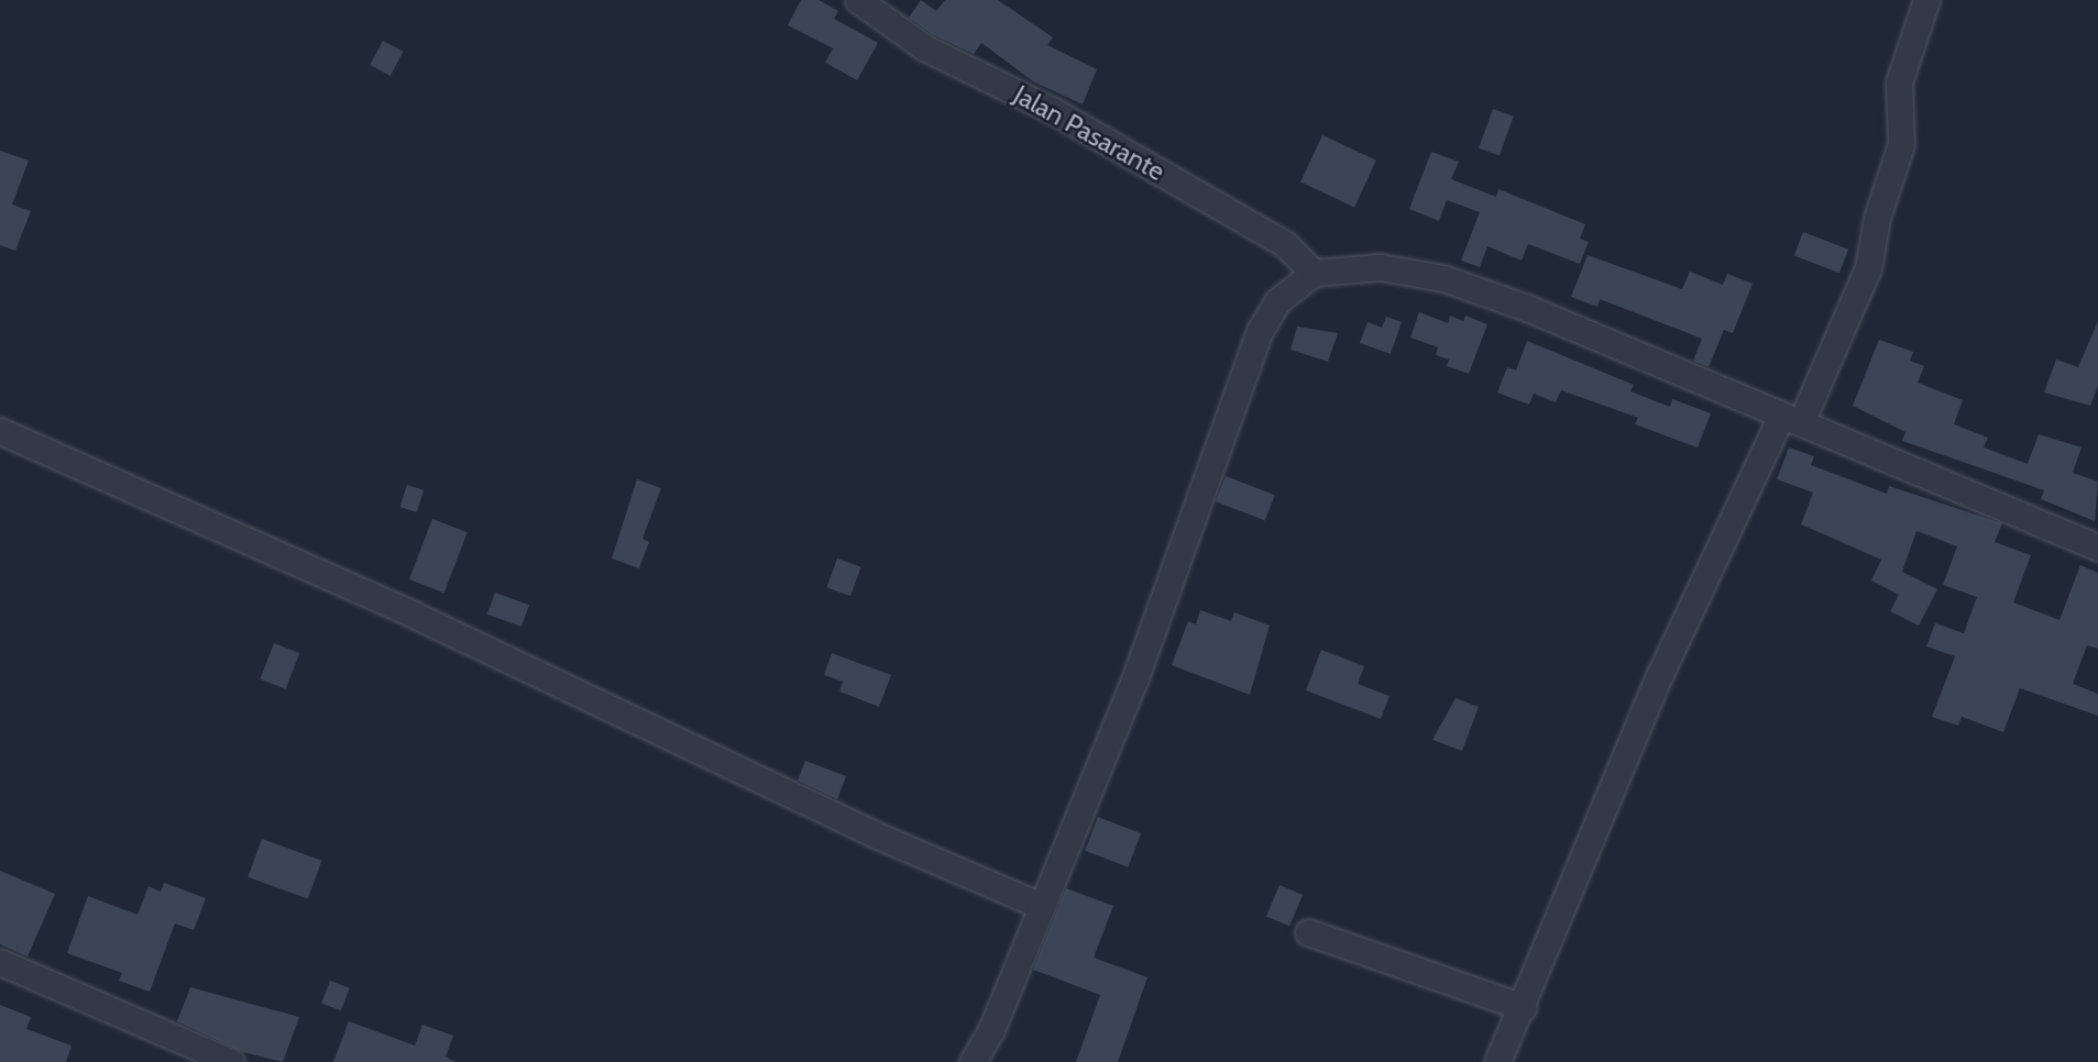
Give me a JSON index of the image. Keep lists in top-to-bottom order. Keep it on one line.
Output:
{"streets":{"street":["Jalan Pasarante"]}}
